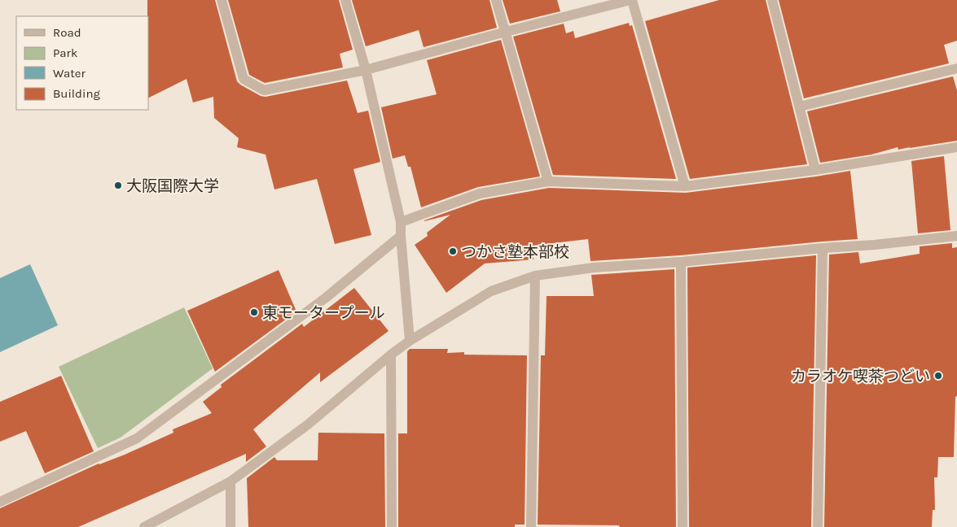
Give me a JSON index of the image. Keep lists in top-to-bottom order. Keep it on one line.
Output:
{"places":["大阪国際大学","つかさ塾本部校","東モータープール","カラオケ喫茶つどい"],"legend":["Road","Park","Water","Building"]}
